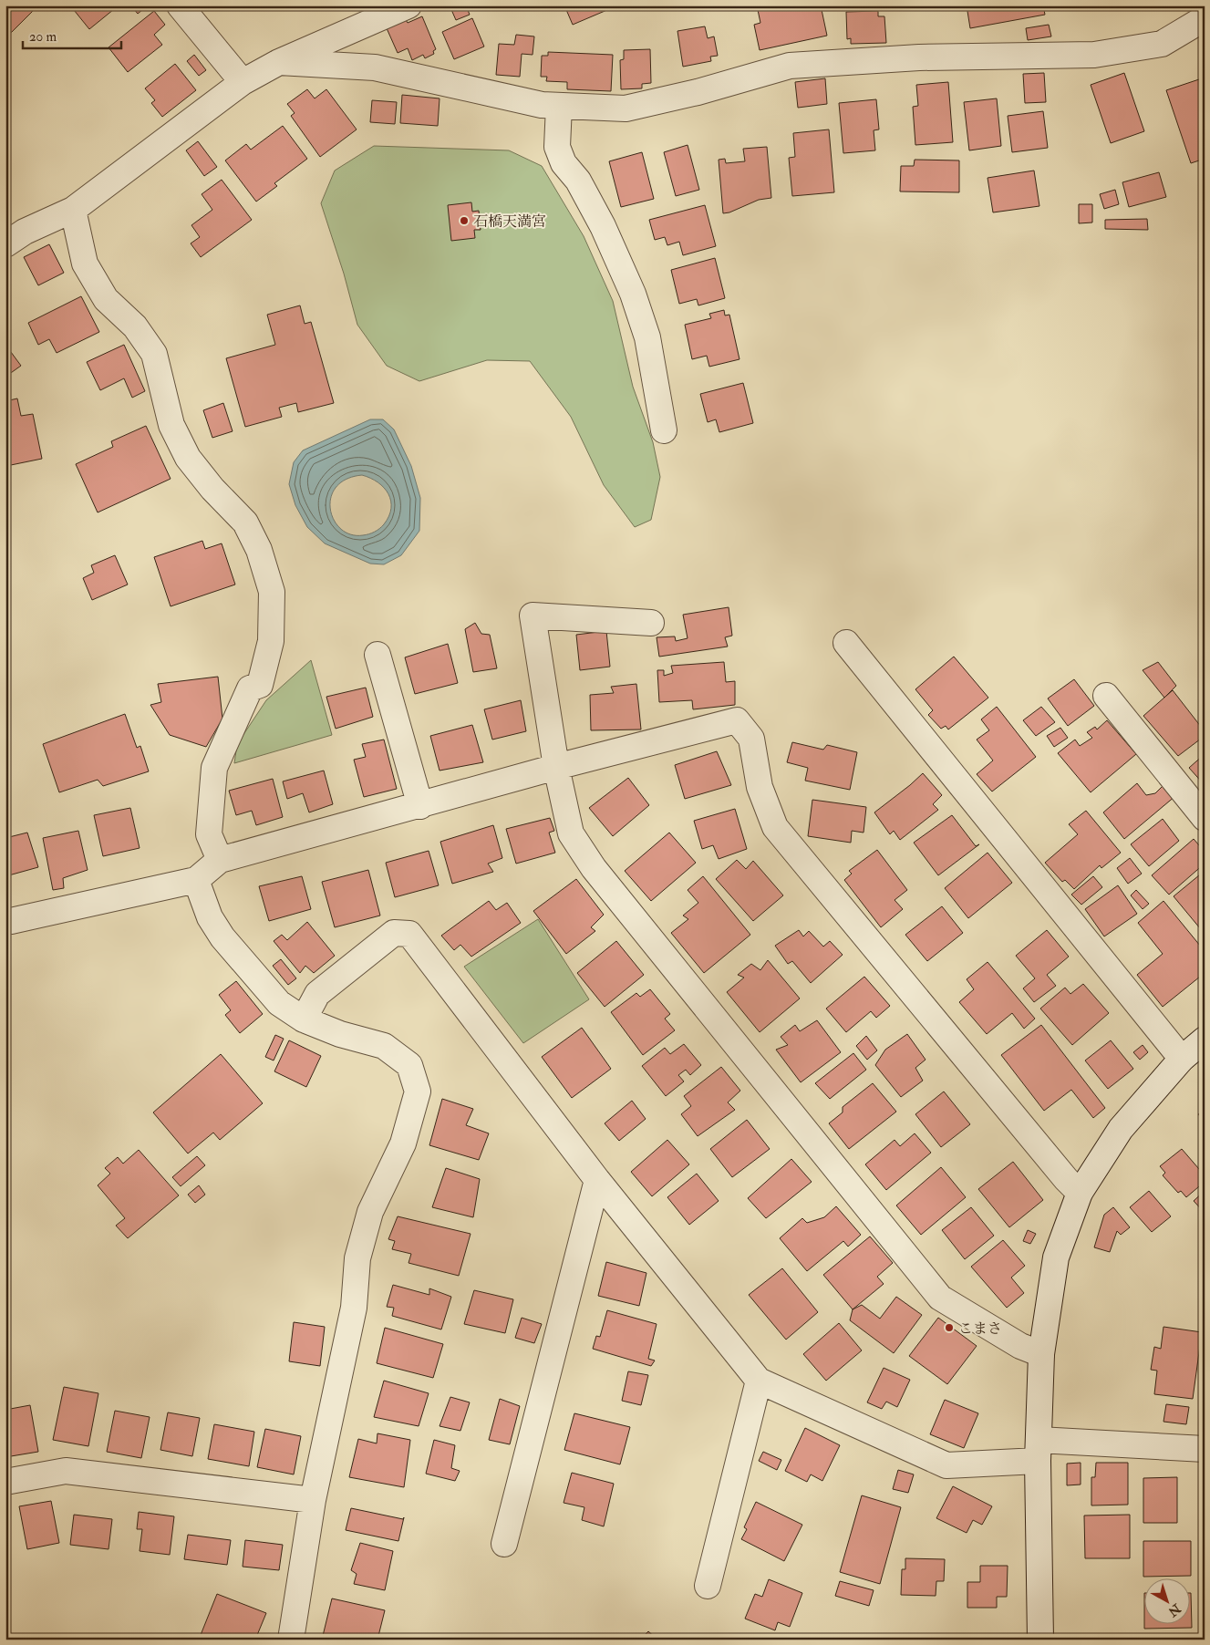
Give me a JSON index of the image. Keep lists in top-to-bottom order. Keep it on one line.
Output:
{"places":["石橋天満宮","こまさ"],"scale_bar":"20 m","north":"bottom right"}
